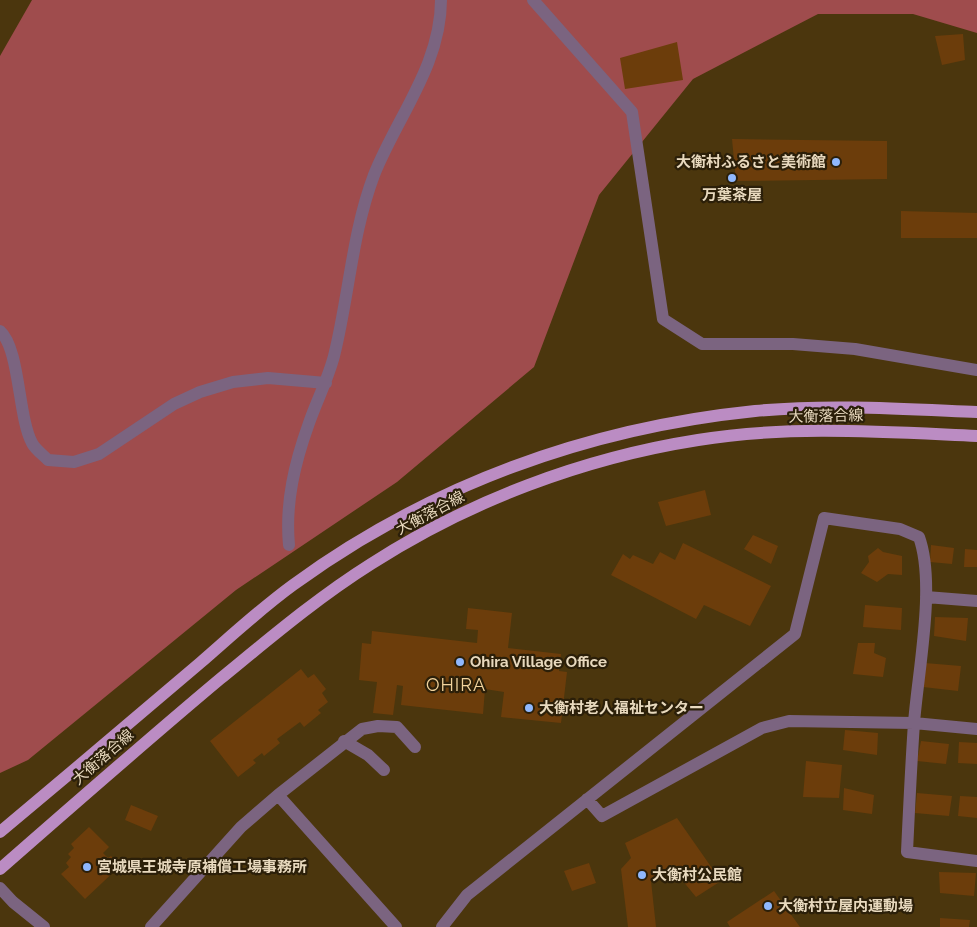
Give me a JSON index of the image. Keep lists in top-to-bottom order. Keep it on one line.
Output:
{"streets":{"main road":["大衡落合線"]},"districts":["OHIRA"],"places":["大衡村ふるさと美術館","万葉茶屋","Ohira Village Office","大衡村老人福祉センター","宮城県王城寺原補償工場事務所","大衡村公民館","大衡村立屋内運動場"]}
